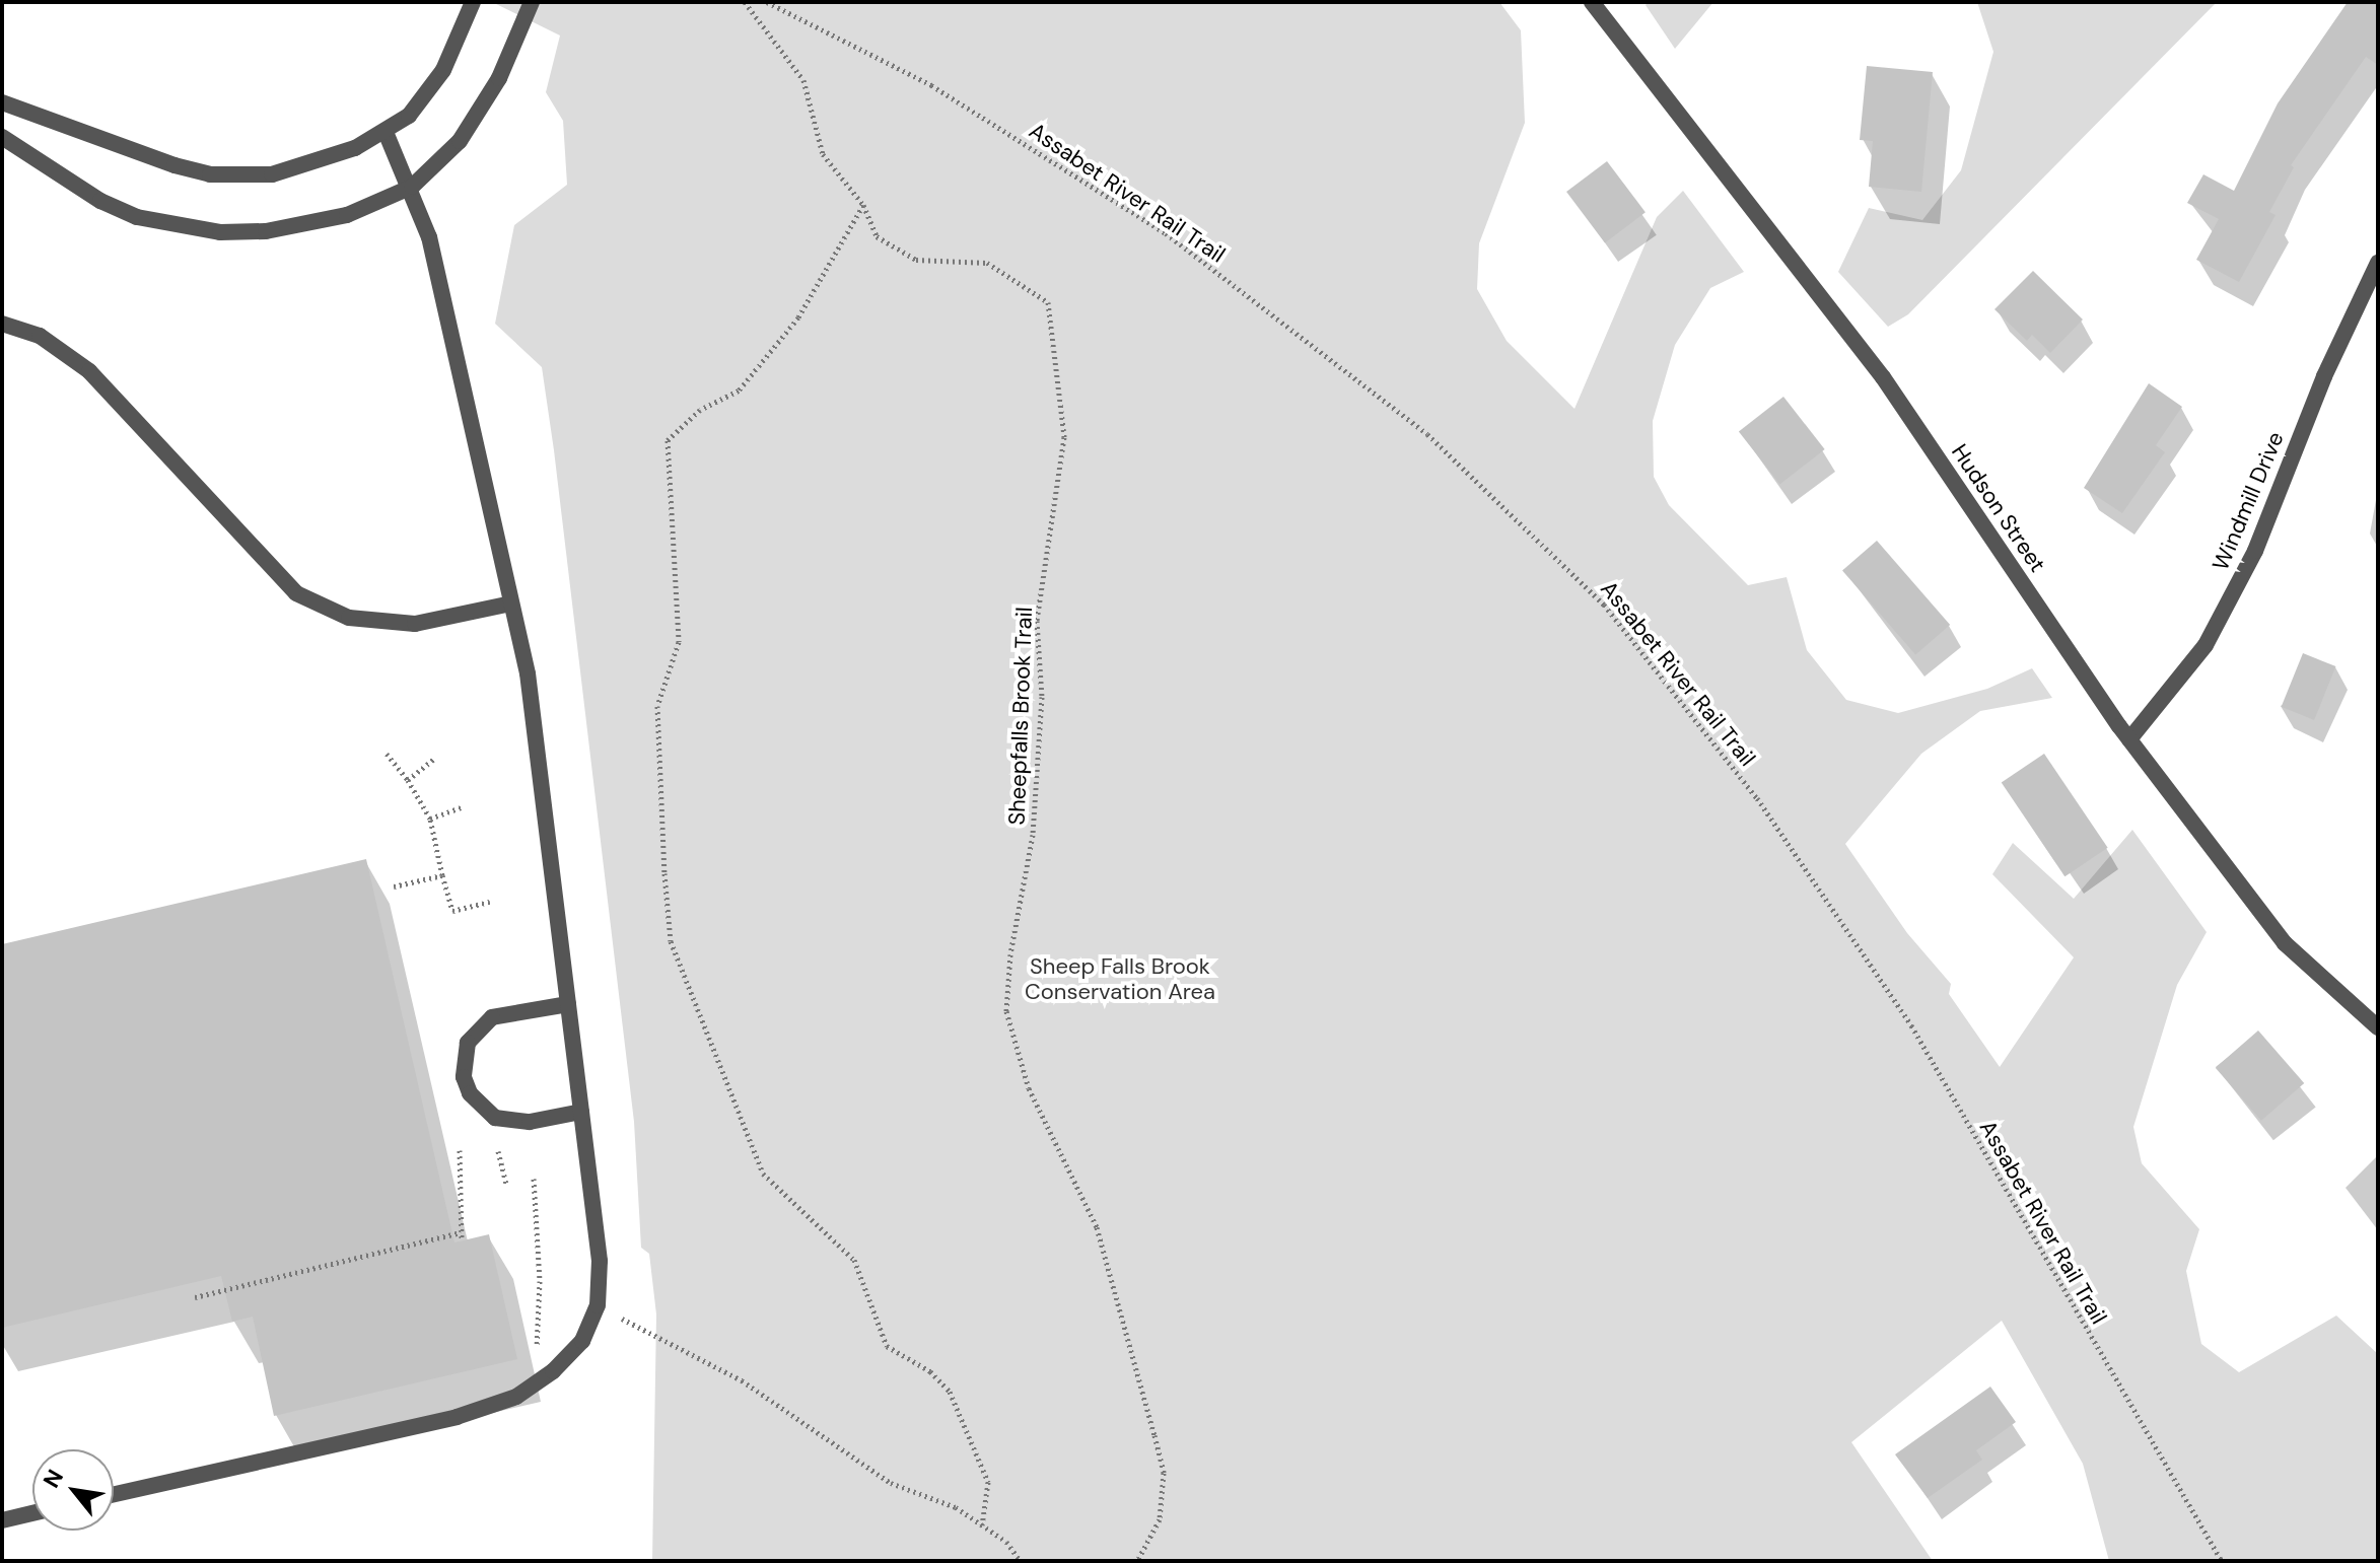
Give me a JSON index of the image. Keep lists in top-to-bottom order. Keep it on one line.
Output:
{"streets":{"street":["Windmill Drive","Hudson Street"],"path":["Assabet River Rail Trail","Sheepfalls Brook Trail"]},"crossings":[["Windmill Drive","Hudson Street"]],"parks":["Sheep Falls Brook Conservation Area"],"north":"top left"}
